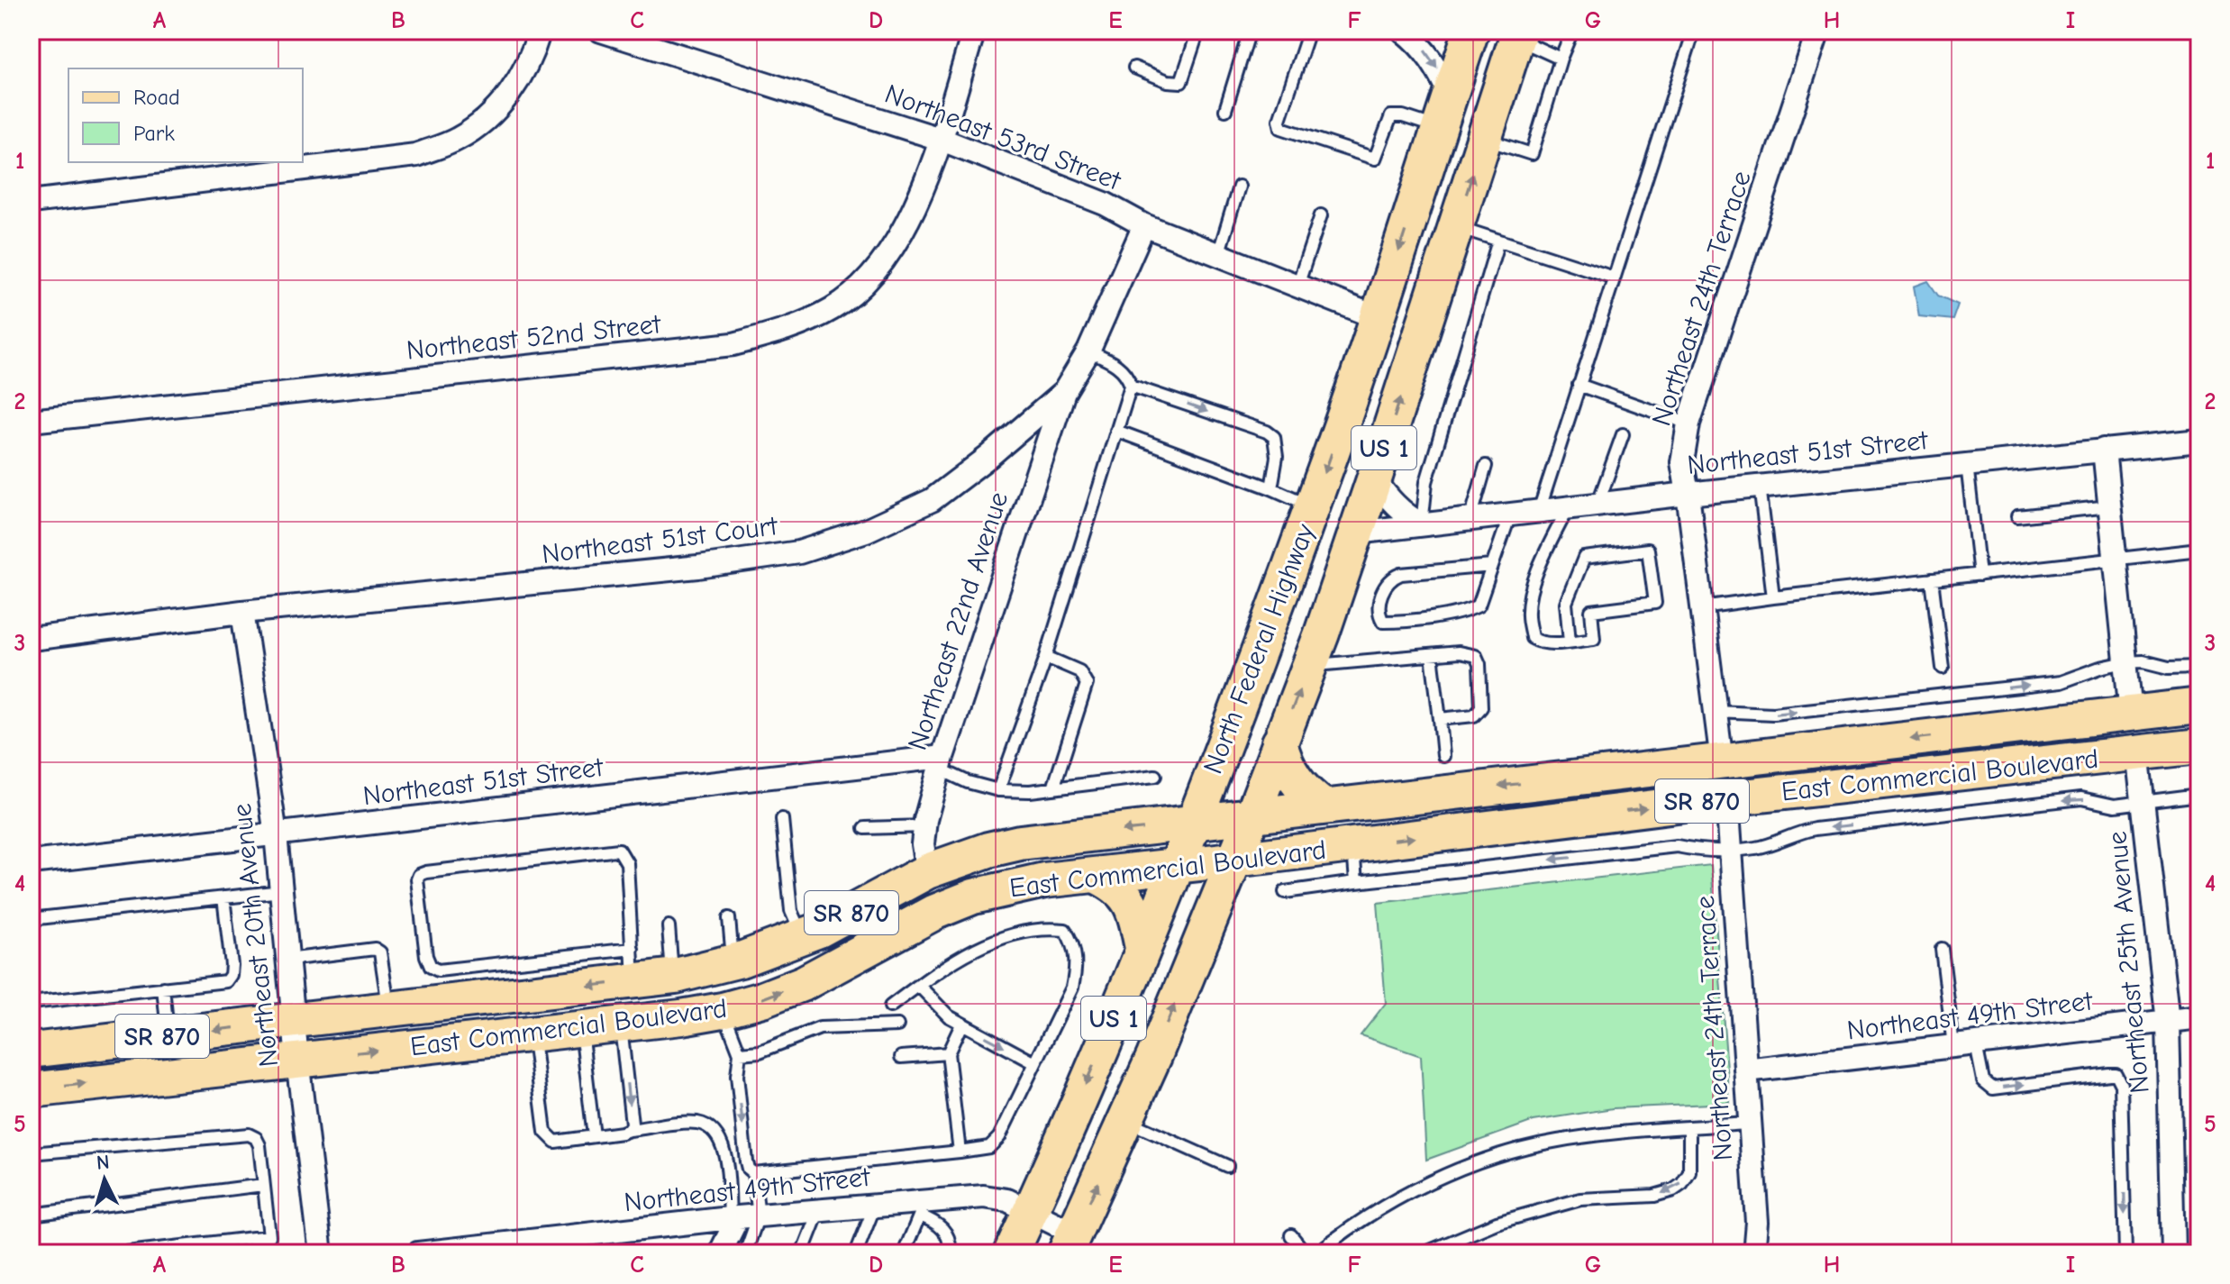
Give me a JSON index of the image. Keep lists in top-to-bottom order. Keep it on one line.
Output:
{"streets":{"main road":["US 1","North Federal Highway","East Commercial Boulevard","SR 870"],"street":["Northeast 53rd Street","Northeast 24th Terrace","Northeast 52nd Street","Northeast 51st Street","Northeast 51st Court","Northeast 22nd Avenue","Northeast 20th Avenue","Northeast 25th Avenue","Northeast 49th Street"]},"crossings":[["Northeast 53rd Street","Northeast 52nd Street"],["Northeast 53rd Street","Northeast 51st Court"],["Northeast 53rd Street","North Federal Highway"],["Northeast 24th Terrace","Northeast 51st Street"],["Northeast 24th Terrace","East Commercial Boulevard"],["Northeast 24th Terrace","Northeast 49th Street"],["Northeast 51st Street","Northeast 22nd Avenue"],["Northeast 51st Street","North Federal Highway"],["Northeast 51st Street","Northeast 20th Avenue"],["Northeast 51st Court","Northeast 22nd Avenue"],["Northeast 51st Court","Northeast 20th Avenue"],["Northeast 22nd Avenue","East Commercial Boulevard"],["North Federal Highway","East Commercial Boulevard"],["North Federal Highway","Northeast 49th Street"],["East Commercial Boulevard","Northeast 20th Avenue"],["East Commercial Boulevard","Northeast 25th Avenue"],["Northeast 25th Avenue","Northeast 49th Street"]],"legend":["Road","Park"],"north":"top","grid":{"columns":["A","B","C","D","E","F","G","H","I"],"rows":["1","2","3","4","5"]}}
